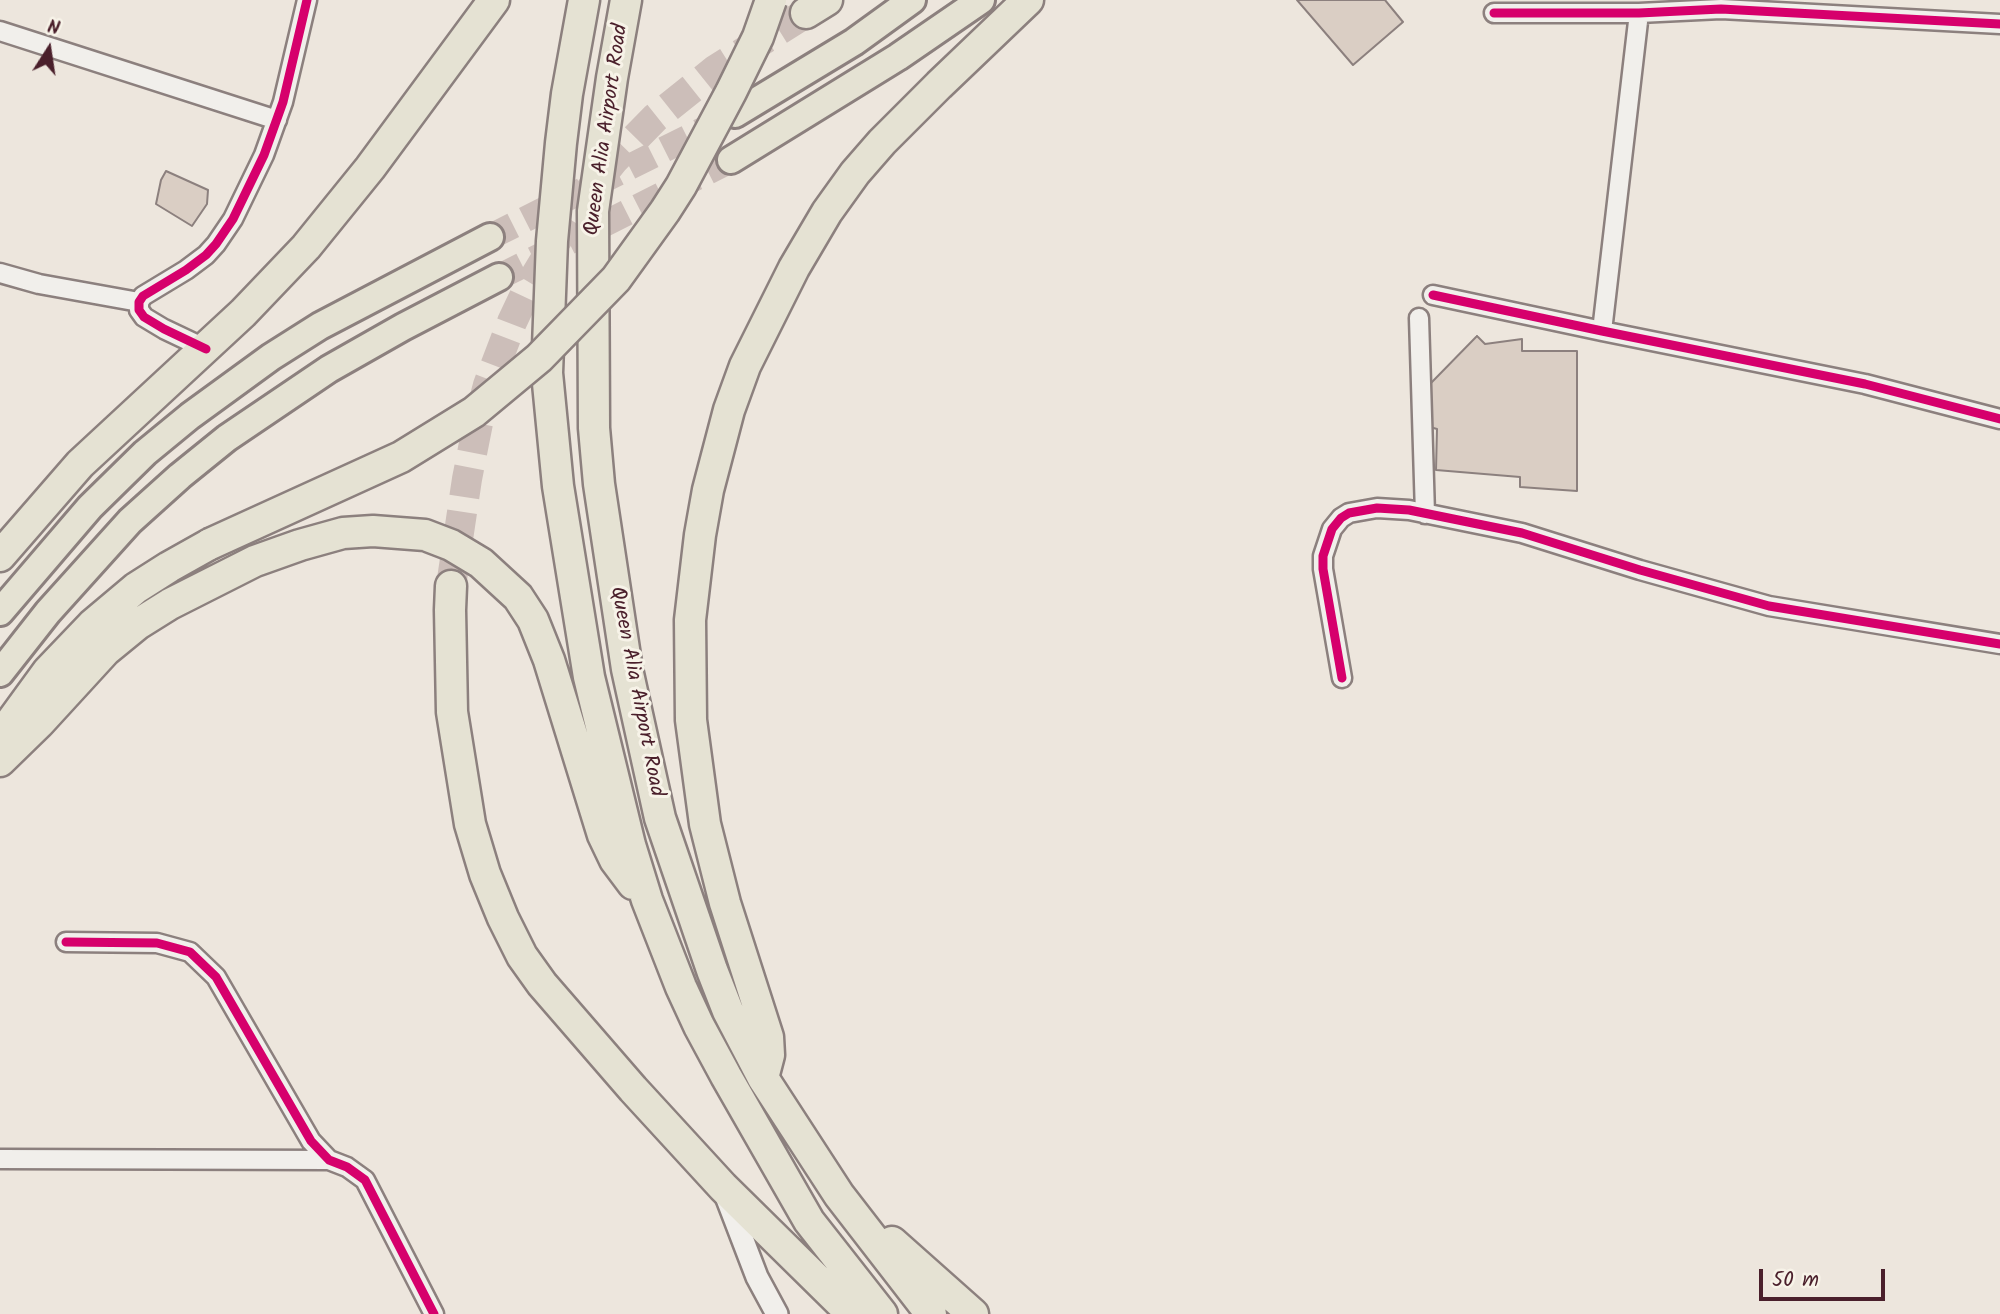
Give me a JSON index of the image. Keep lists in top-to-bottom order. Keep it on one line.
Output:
{"streets":{"highway":["Queen Alia Airport Road"]},"scale_bar":"50 m","north":"top"}
